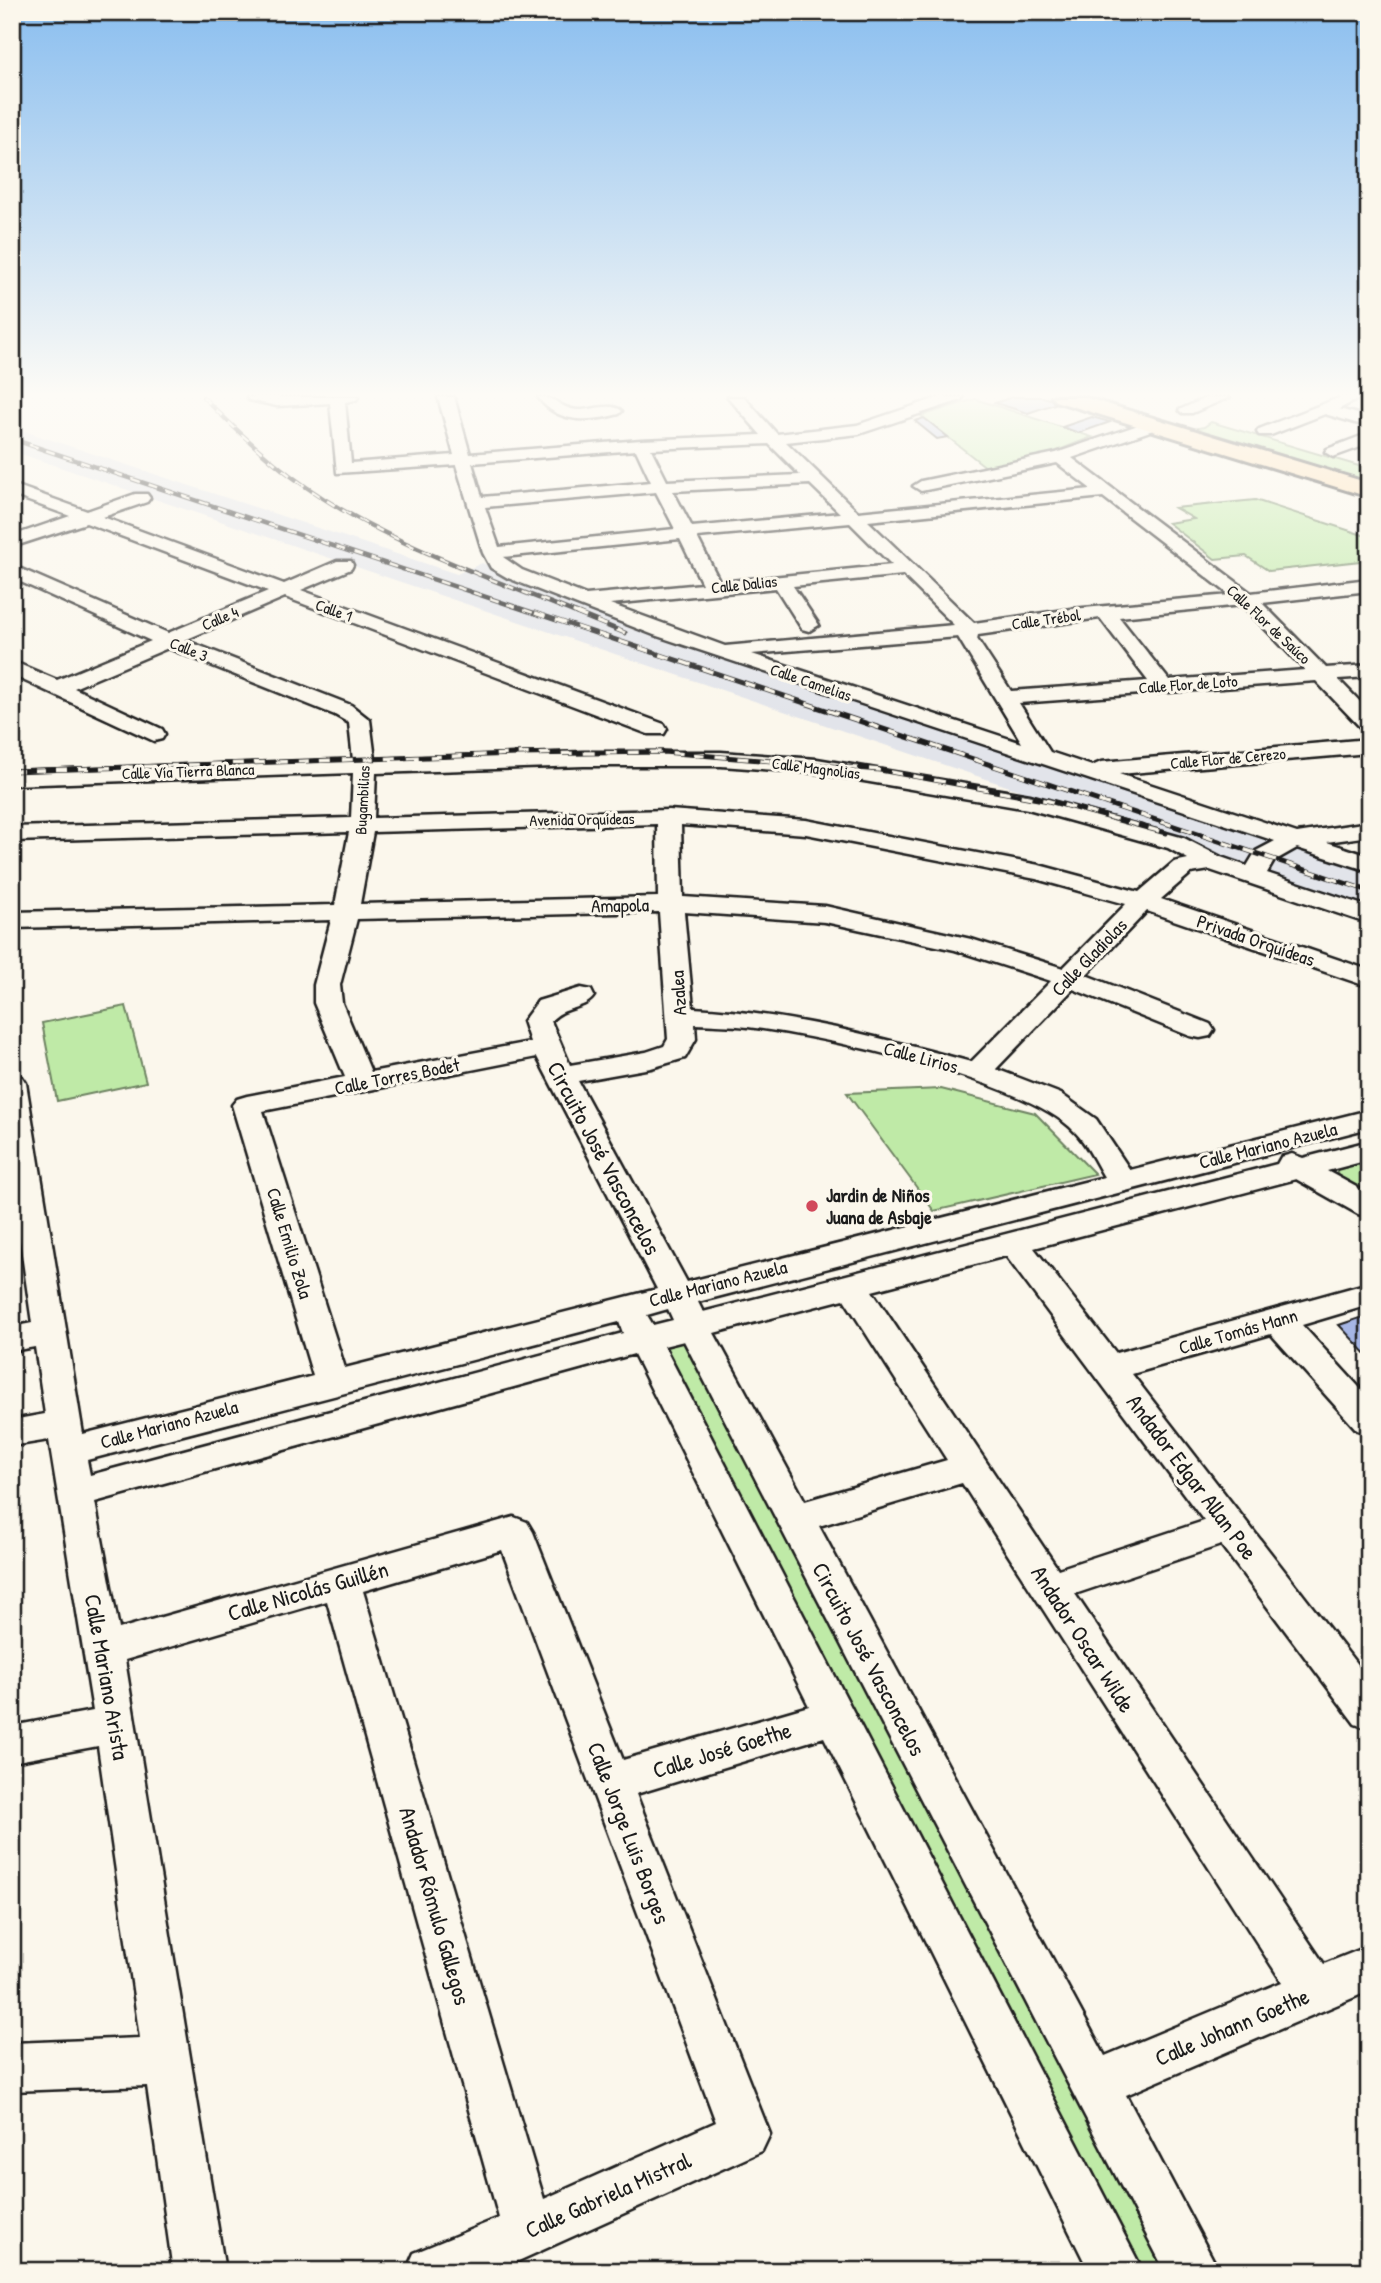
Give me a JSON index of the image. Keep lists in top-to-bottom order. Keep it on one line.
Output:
{"streets":{"street":["Calle Dalias","Calle 1","Calle 4","Calle Trébol","Calle Flor de Saúco","Calle 3","Calle Camelias","Calle Flor de Loto","Calle Flor de Cerezo","Calle Magnolias","Calle Vía Tierra Blanca","Bugambilias","Avenida Orquídeas","Amapola","Privada Orquídeas","Calle Gladiolas","Azalea","Calle Lirios","Calle Torres Bodet","Calle Mariano Azuela","Circuito José Vasconcelos","Calle Emilio Zola","Calle Tomás Mann","Andador Edgar Allan Poe","Calle Nicolás Guillén","Andador Oscar Wilde","Calle Mariano Arista","Calle José Goethe","Calle Jorge Luis Borges","Andador Rómulo Gallegos","Calle Johann Goethe","Calle Gabriela Mistral"]},"crossings":[["Calle Dalias","Calle Camelias"],["Calle 1","Calle 4"],["Calle 4","Calle 3"],["Calle Trébol","Calle Flor de Saúco"],["Calle Trébol","Calle Camelias"],["Calle Flor de Saúco","Calle Flor de Loto"],["Calle 3","Bugambilias"],["Calle Camelias","Calle Flor de Cerezo"],["Calle Magnolias","Calle Vía Tierra Blanca"],["Calle Magnolias","Bugambilias"],["Calle Magnolias","Calle Gladiolas"],["Calle Vía Tierra Blanca","Bugambilias"],["Bugambilias","Avenida Orquídeas"],["Bugambilias","Amapola"],["Bugambilias","Calle Torres Bodet"],["Avenida Orquídeas","Privada Orquídeas"],["Avenida Orquídeas","Calle Gladiolas"],["Avenida Orquídeas","Azalea"],["Amapola","Calle Gladiolas"],["Amapola","Azalea"],["Privada Orquídeas","Calle Gladiolas"],["Calle Gladiolas","Calle Lirios"],["Azalea","Calle Lirios"],["Azalea","Circuito José Vasconcelos"],["Calle Lirios","Calle Mariano Azuela"],["Calle Torres Bodet","Circuito José Vasconcelos"],["Calle Torres Bodet","Calle Emilio Zola"],["Calle Mariano Azuela","Circuito José Vasconcelos"],["Calle Mariano Azuela","Calle Emilio Zola"],["Calle Mariano Azuela","Andador Edgar Allan Poe"],["Calle Mariano Azuela","Andador Oscar Wilde"],["Calle Mariano Azuela","Calle Mariano Arista"],["Circuito José Vasconcelos","Calle Johann Goethe"],["Calle Tomás Mann","Andador Edgar Allan Poe"],["Calle Nicolás Guillén","Calle Mariano Arista"],["Calle Nicolás Guillén","Calle Jorge Luis Borges"],["Calle Nicolás Guillén","Andador Rómulo Gallegos"],["Andador Oscar Wilde","Calle Johann Goethe"],["Calle José Goethe","Calle Jorge Luis Borges"],["Calle Jorge Luis Borges","Calle Gabriela Mistral"],["Andador Rómulo Gallegos","Calle Gabriela Mistral"]],"places":["Jardin de Niños Juana de Asbaje"]}
